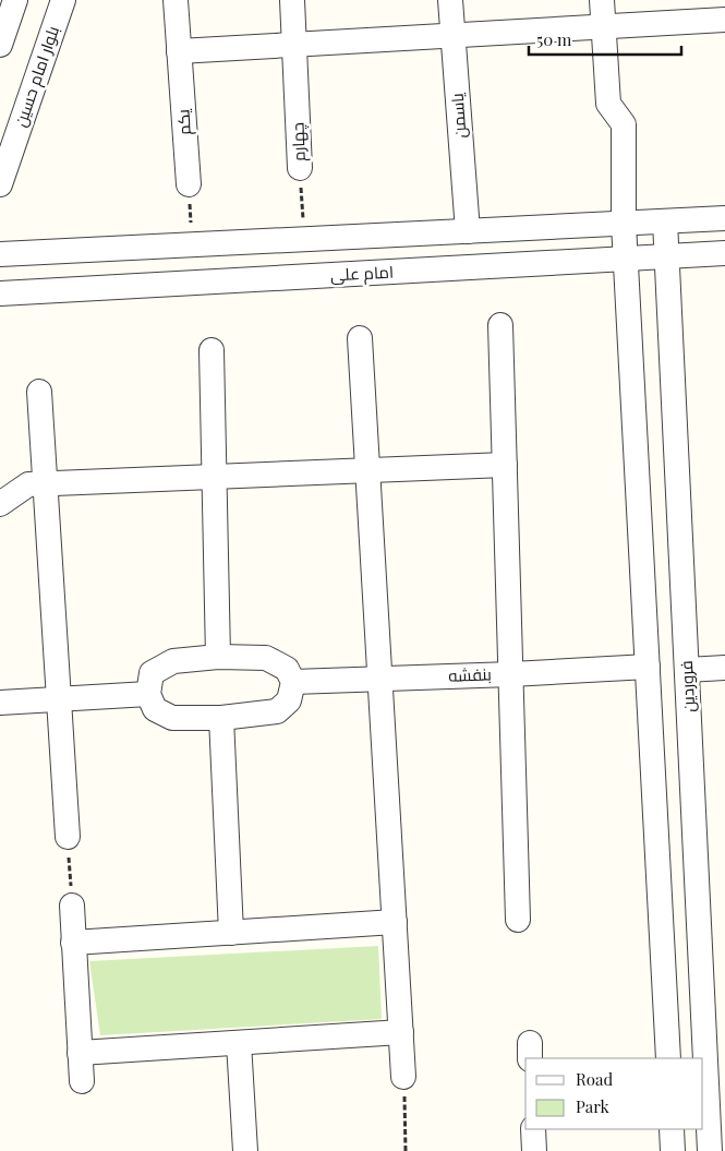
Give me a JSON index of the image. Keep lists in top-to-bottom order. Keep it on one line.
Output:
{"streets":{"street":["بلوار امام حسین","یاسمن","یکم","چهارم","امام علی","بنفشه","فروردین"]},"crossings":[["امام علی","فروردین"]],"legend":["Road","Park"],"scale_bar":"50 m"}
